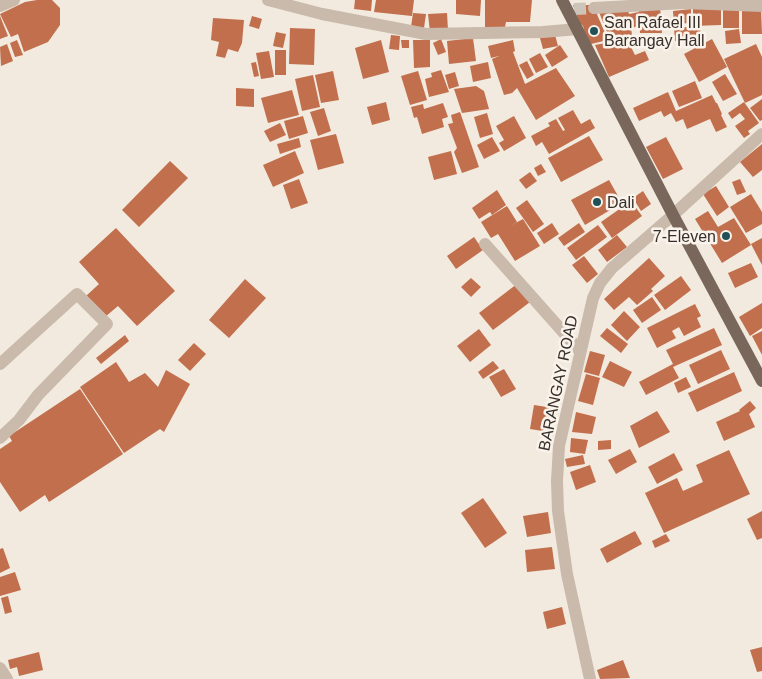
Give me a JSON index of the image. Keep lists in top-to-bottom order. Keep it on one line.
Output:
{"streets":{"street":["BARANGAY ROAD"]},"places":["San Rafael III Barangay Hall","Dali","7-Eleven"]}
